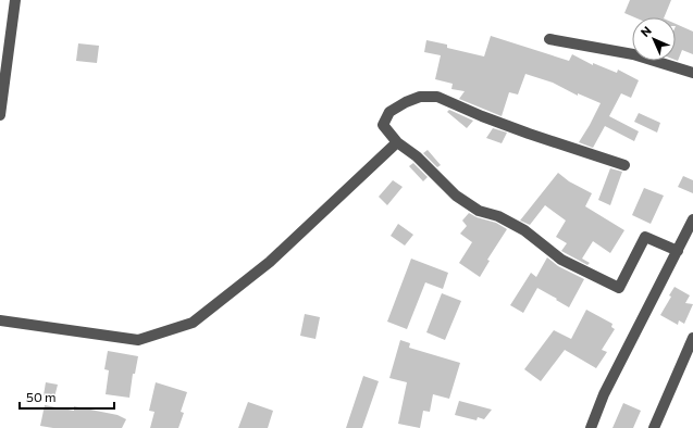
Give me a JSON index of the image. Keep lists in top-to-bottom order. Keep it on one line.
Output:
{"scale_bar":"50 m","north":"top left"}
